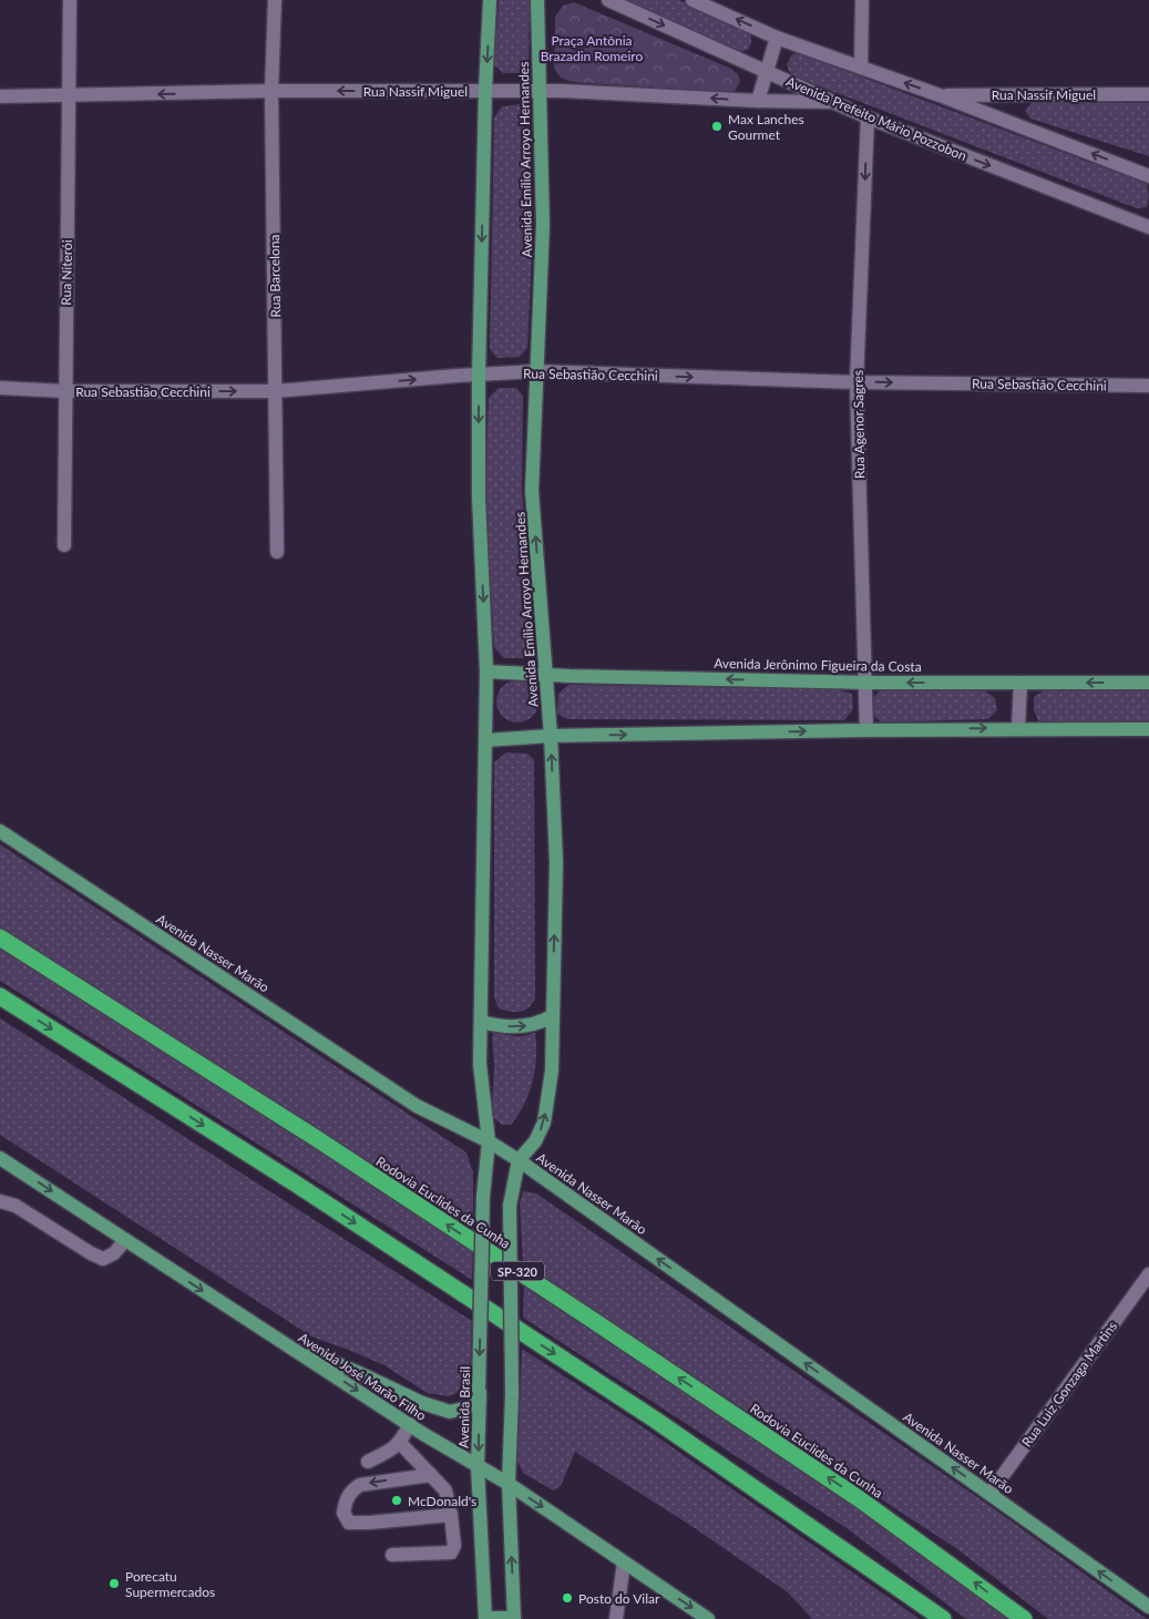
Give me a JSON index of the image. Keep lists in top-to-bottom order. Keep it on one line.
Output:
{"streets":{"highway":["Rodovia Euclides da Cunha","SP-320"],"main road":["Avenida Emílio Arroyo Hernandes","Avenida Jerônimo Figueira da Costa","Avenida Nasser Marão","Avenida José Marão Filho","Avenida Brasil"],"street":["Rua Nassif Miguel","Avenida Prefeito Mário Pozzobon","Rua Niterói","Rua Barcelona","Rua Sebastião Cecchini","Rua Agenor Sagres","Rua Luiz Gonzaga Martins"]},"crossings":[["Rua Nassif Miguel","Avenida Prefeito Mário Pozzobon"],["Rua Nassif Miguel","Avenida Emílio Arroyo Hernandes"],["Rua Nassif Miguel","Rua Niterói"],["Rua Nassif Miguel","Rua Barcelona"],["Avenida Prefeito Mário Pozzobon","Rua Agenor Sagres"],["Avenida Emílio Arroyo Hernandes","Rua Sebastião Cecchini"],["Avenida Emílio Arroyo Hernandes","Avenida Jerônimo Figueira da Costa"],["Avenida Emílio Arroyo Hernandes","Avenida Nasser Marão"],["Avenida Emílio Arroyo Hernandes","Avenida José Marão Filho"],["Rua Niterói","Rua Sebastião Cecchini"],["Rua Barcelona","Rua Sebastião Cecchini"],["Rua Sebastião Cecchini","Rua Agenor Sagres"],["Rua Agenor Sagres","Avenida Jerônimo Figueira da Costa"],["Avenida Nasser Marão","Rua Luiz Gonzaga Martins"],["Avenida Nasser Marão","Avenida Brasil"],["Avenida José Marão Filho","Avenida Brasil"]],"one_way":["Rua Nassif Miguel","Rua Sebastião Cecchini","Rua Agenor Sagres","Avenida Nasser Marão","Avenida José Marão Filho","Avenida Brasil"],"parks":["Praça Antônia Brazadin Romeiro"],"places":["Max Lanches Gourmet","McDonald's","Porecatu Supermercados","Posto do Vilar"]}
